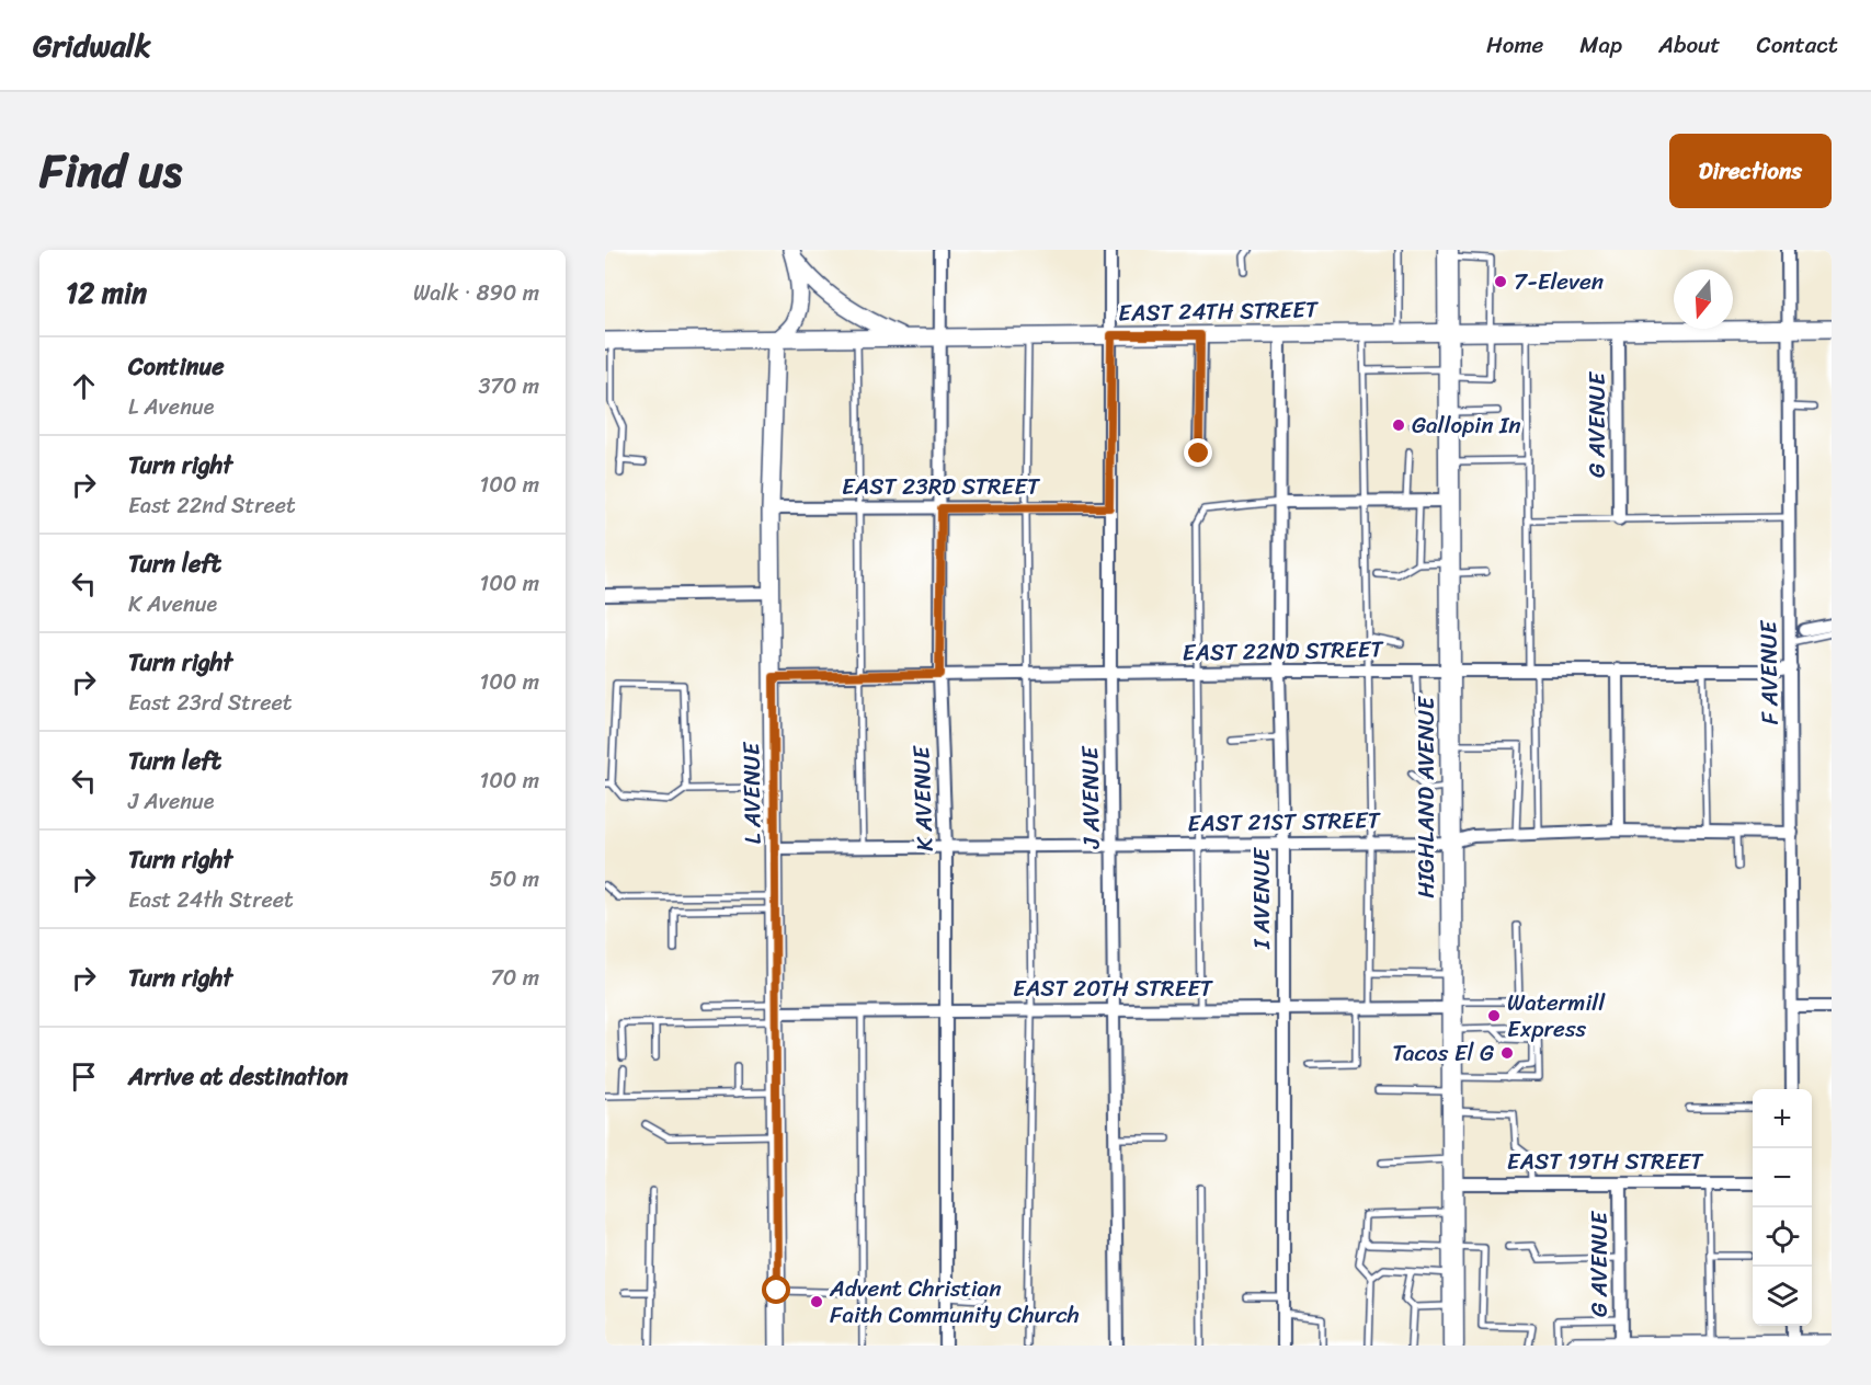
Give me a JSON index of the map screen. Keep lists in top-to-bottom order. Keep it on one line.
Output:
{"streets":{"main road":["HIGHLAND AVENUE"],"street":["EAST 24TH STREET","G AVENUE","EAST 23RD STREET","EAST 22ND STREET","F AVENUE","L AVENUE","J AVENUE","K AVENUE","EAST 21ST STREET","I AVENUE","EAST 20TH STREET","EAST 19TH STREET"]},"crossings":[["EAST 24TH STREET","G AVENUE"],["EAST 24TH STREET","F AVENUE"],["EAST 24TH STREET","L AVENUE"],["EAST 24TH STREET","J AVENUE"],["EAST 24TH STREET","HIGHLAND AVENUE"],["EAST 24TH STREET","K AVENUE"],["EAST 24TH STREET","I AVENUE"],["G AVENUE","EAST 19TH STREET"],["EAST 23RD STREET","L AVENUE"],["EAST 23RD STREET","J AVENUE"],["EAST 23RD STREET","K AVENUE"],["EAST 22ND STREET","F AVENUE"],["EAST 22ND STREET","L AVENUE"],["EAST 22ND STREET","J AVENUE"],["EAST 22ND STREET","HIGHLAND AVENUE"],["EAST 22ND STREET","K AVENUE"],["EAST 22ND STREET","I AVENUE"],["F AVENUE","EAST 21ST STREET"],["L AVENUE","EAST 21ST STREET"],["L AVENUE","EAST 20TH STREET"],["J AVENUE","EAST 21ST STREET"],["J AVENUE","EAST 20TH STREET"],["HIGHLAND AVENUE","EAST 21ST STREET"],["HIGHLAND AVENUE","EAST 20TH STREET"],["HIGHLAND AVENUE","EAST 19TH STREET"],["K AVENUE","EAST 21ST STREET"],["K AVENUE","EAST 20TH STREET"],["EAST 21ST STREET","I AVENUE"],["I AVENUE","EAST 20TH STREET"]],"places":["7-Eleven","Gallopin In","Watermill Express","Tacos El G","Advent Christian Faith Community Church"],"north":"bottom","page":{"header":"Gridwalk","nav":["Home","Map","About","Contact"],"title":"Find us","buttons":"Directions","heading":["12 min","Walk · 890 m"],"list":[["Continue","L Avenue","370 m"],["Turn right","East 22nd Street","100 m"],["Turn left","K Avenue","100 m"],["Turn right","East 23rd Street","100 m"],["Turn left","J Avenue","100 m"],["Turn right","East 24th Street","50 m"],["Turn right","70 m"],"Arrive at destination"],"map_buttons":["+","−"]}}
